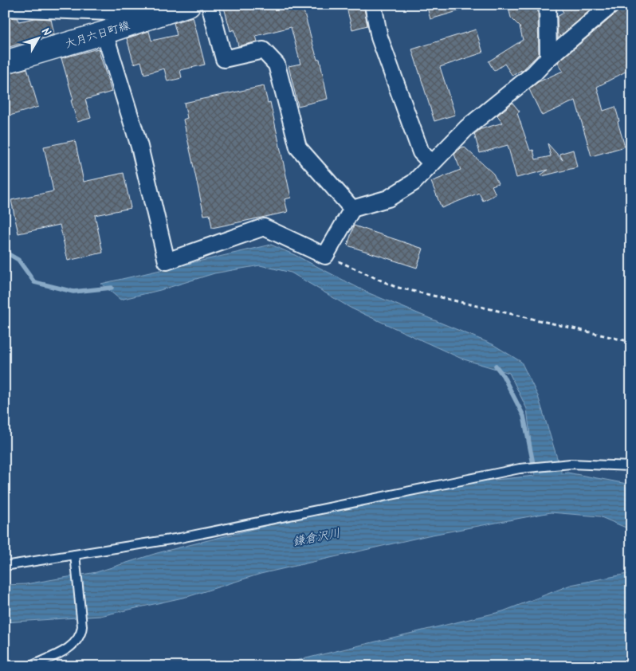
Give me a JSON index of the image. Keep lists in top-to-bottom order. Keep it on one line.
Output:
{"streets":{"main road":["大月六日町線"]},"water":["鎌倉沢川"],"north":"top right"}
